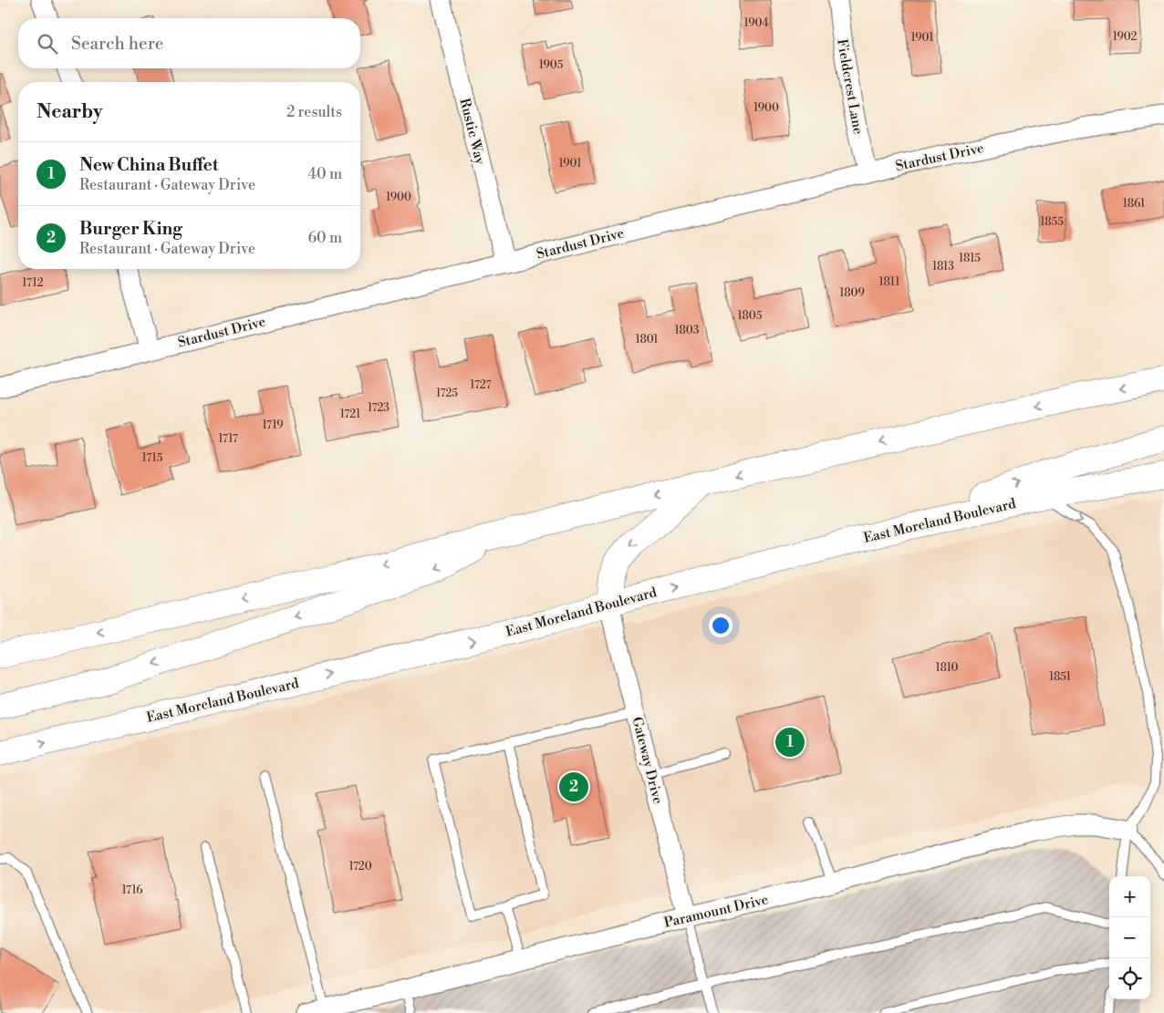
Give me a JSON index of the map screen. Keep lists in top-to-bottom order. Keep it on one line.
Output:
{"streets":{"main road":["East Moreland Boulevard"],"street":["Fieldcrest Lane","Rustic Way","Stardust Drive","Gateway Drive","Paramount Drive"]},"crossings":[["Fieldcrest Lane","Stardust Drive"],["Rustic Way","Stardust Drive"],["East Moreland Boulevard","Gateway Drive"],["Gateway Drive","Paramount Drive"]],"house_numbers":["1904","1902","1901","1905","1900","1901","1900","1861","1855","1815","1813","1811","1712","1809","1805","1803","1801","1727","1725","1723","1721","1719","1717","1715","1810","1851","1720","1716"],"page":{"search":"Search here","heading":["Nearby","2 results"],"list":[{"mark":"1","name":"New China Buffet","note":"Restaurant · Gateway Drive","value":"40 m"},{"mark":"2","name":"Burger King","note":"Restaurant · Gateway Drive","value":"60 m"}],"pins":["1","2"],"map_buttons":["+","−"]}}
